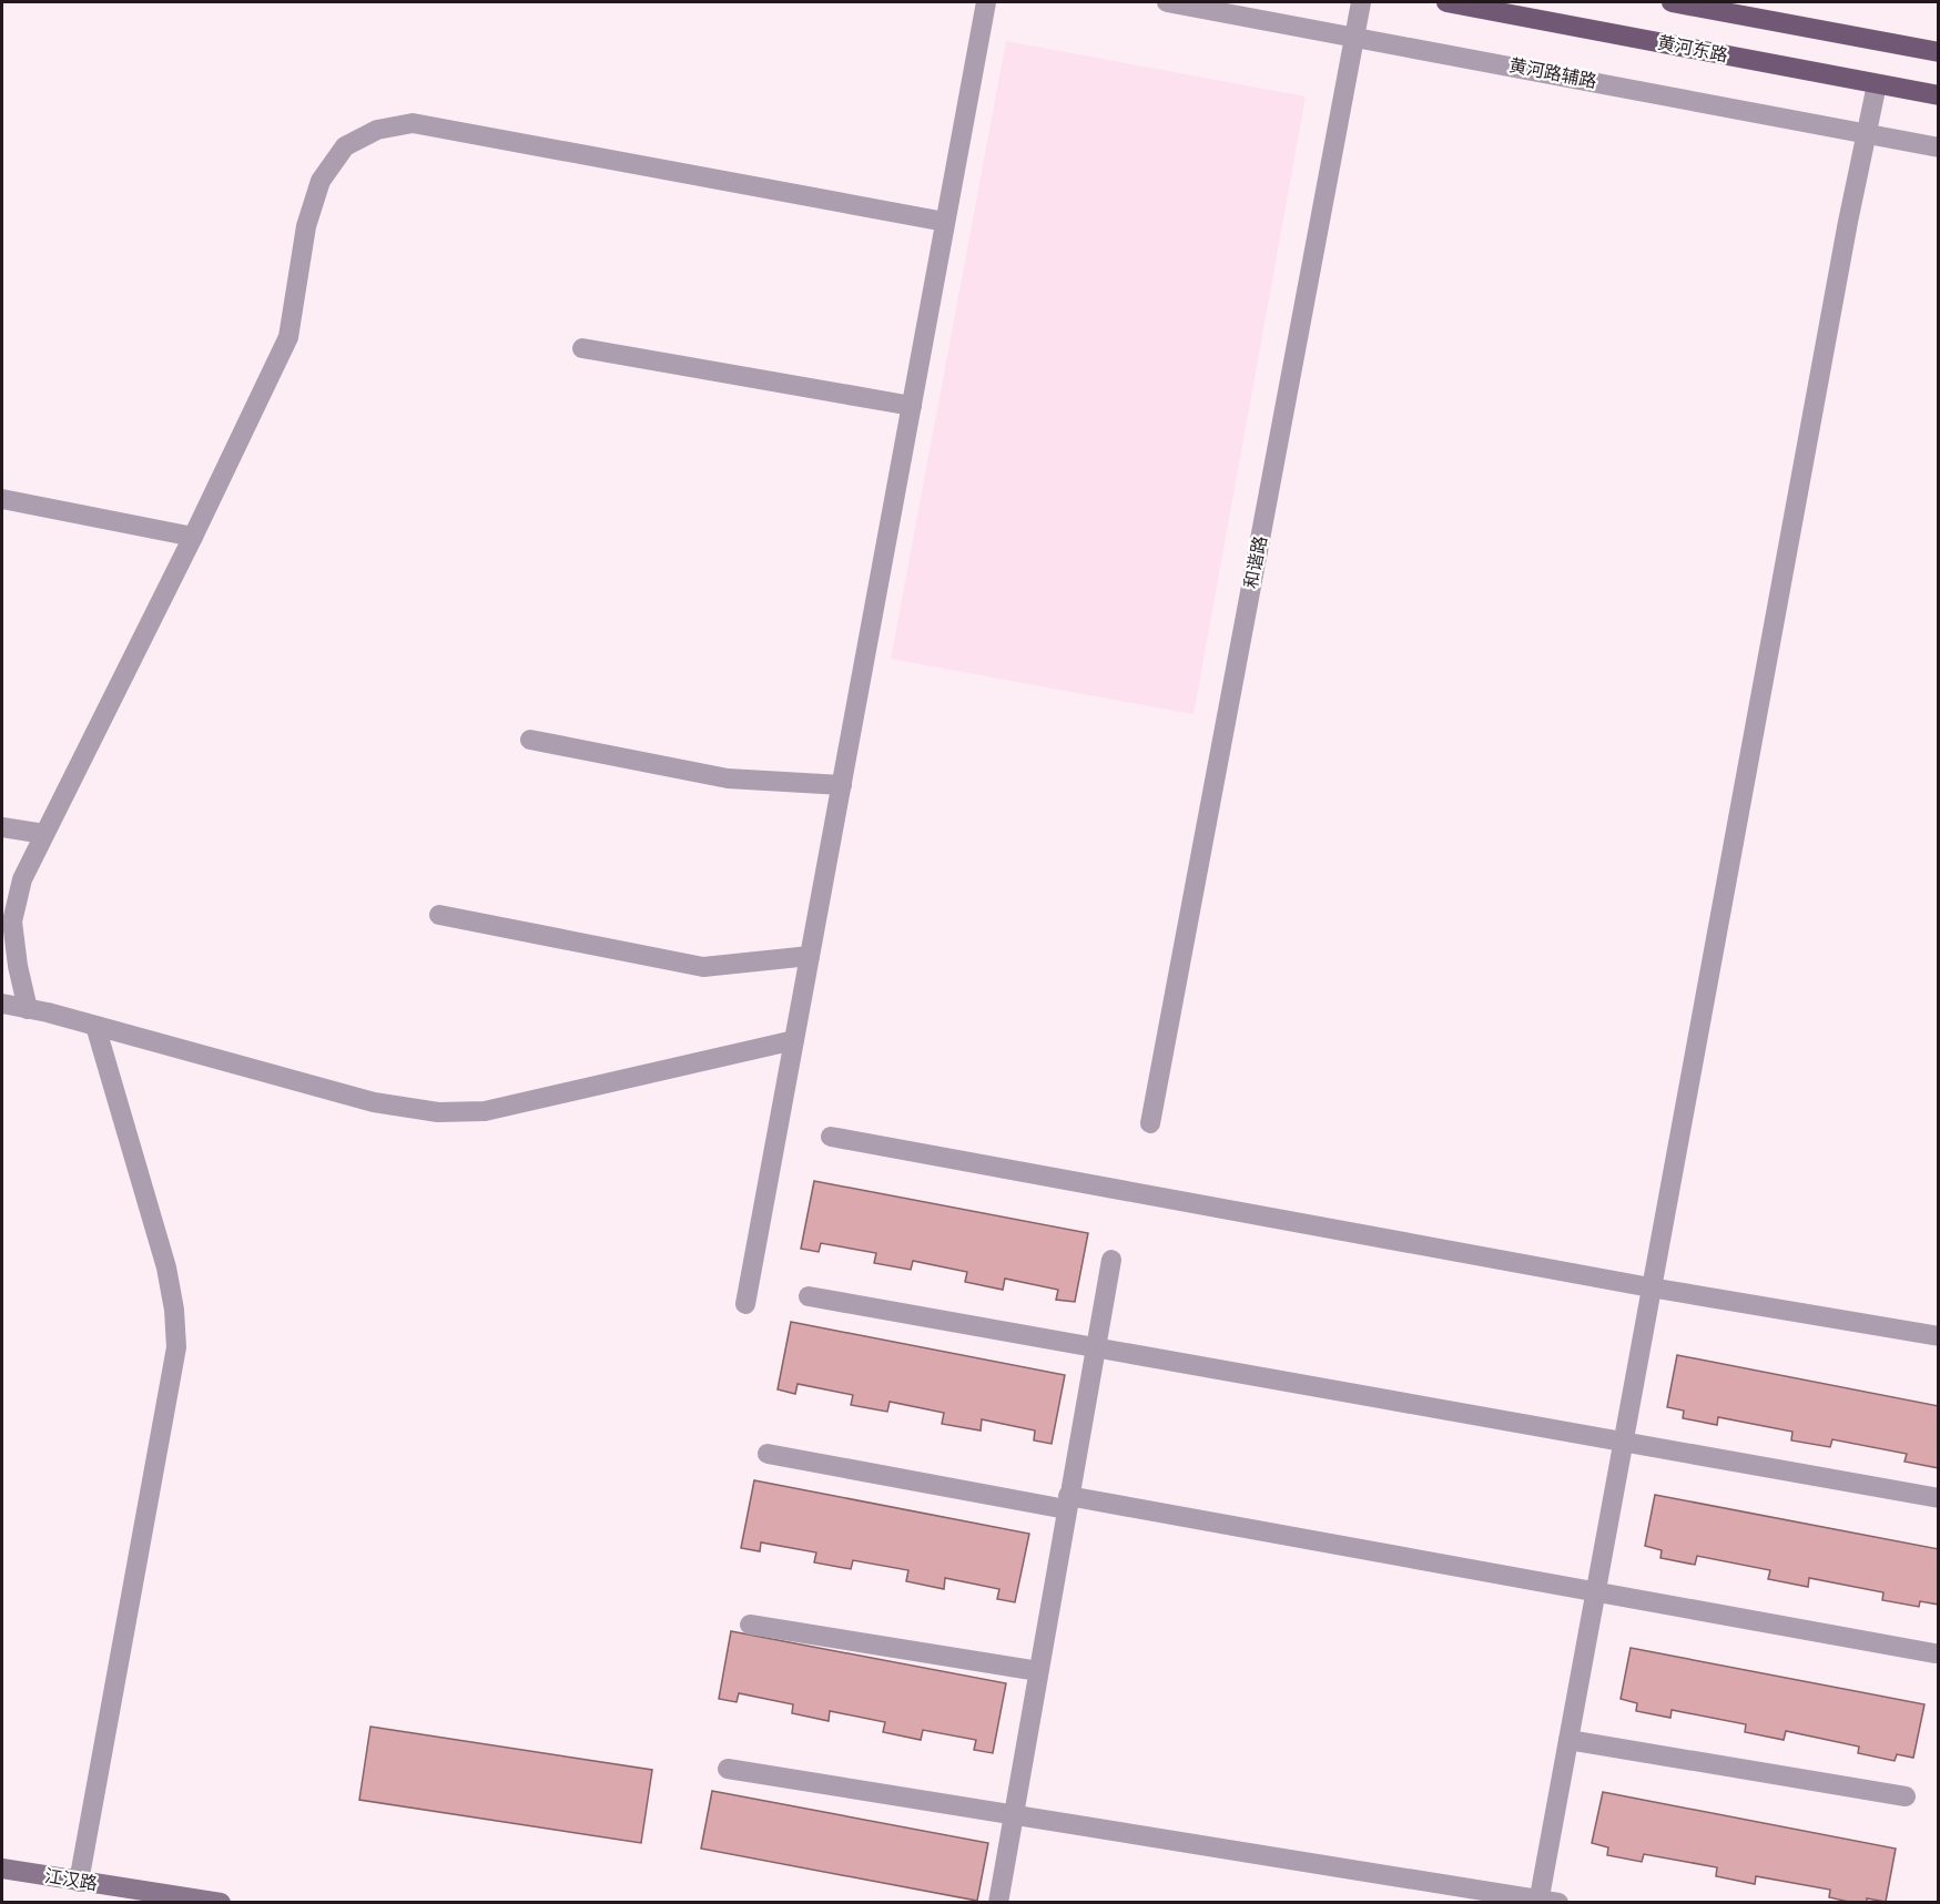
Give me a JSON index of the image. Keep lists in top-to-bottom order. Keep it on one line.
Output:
{"streets":{"main road":["黄河东路"],"street":["黄河路辅路","和谐路","江汉路"]},"crossings":[["黄河路辅路","和谐路"]]}
